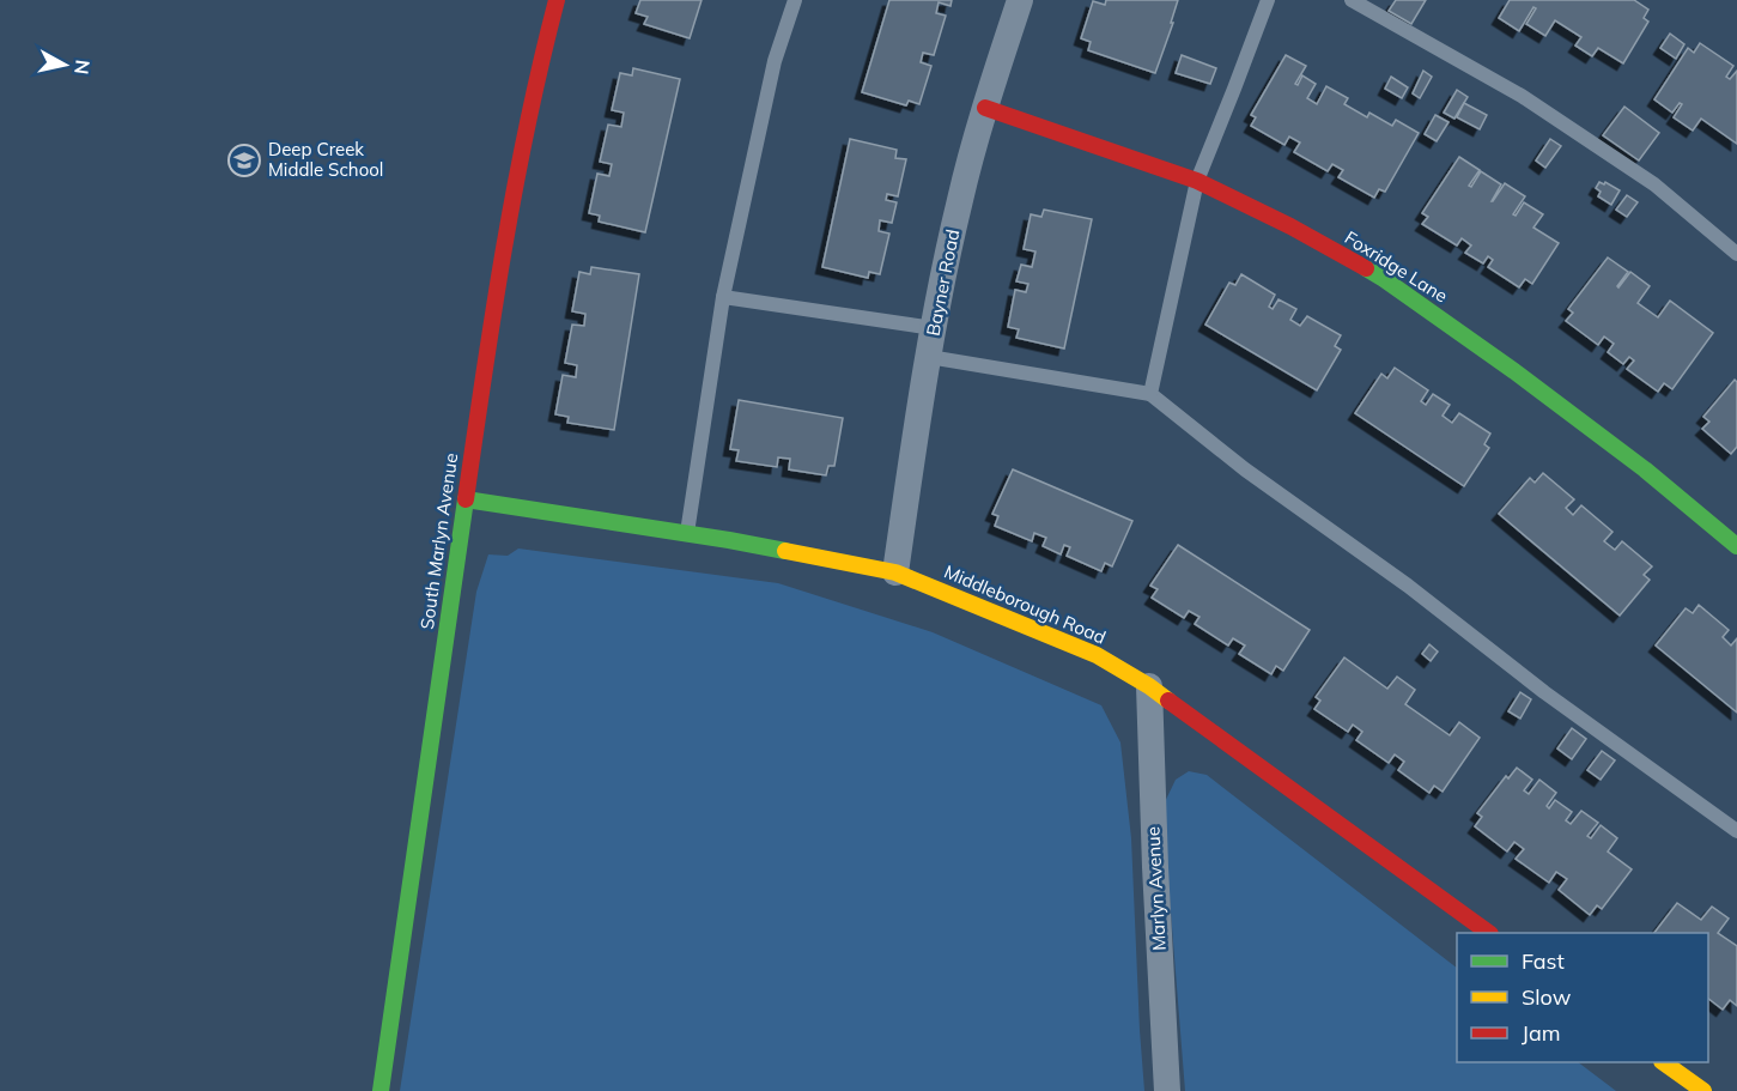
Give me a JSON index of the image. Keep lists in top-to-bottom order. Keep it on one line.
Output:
{"streets":{"street":["Foxridge Lane","Bayner Road","South Marlyn Avenue","Middleborough Road","Marlyn Avenue"]},"crossings":[["Foxridge Lane","Bayner Road"],["Bayner Road","Middleborough Road"],["South Marlyn Avenue","Middleborough Road"],["Middleborough Road","Marlyn Avenue"]],"places":{"school or university":["Deep Creek Middle School"]},"legend":["Fast","Slow","Jam"],"north":"right"}
